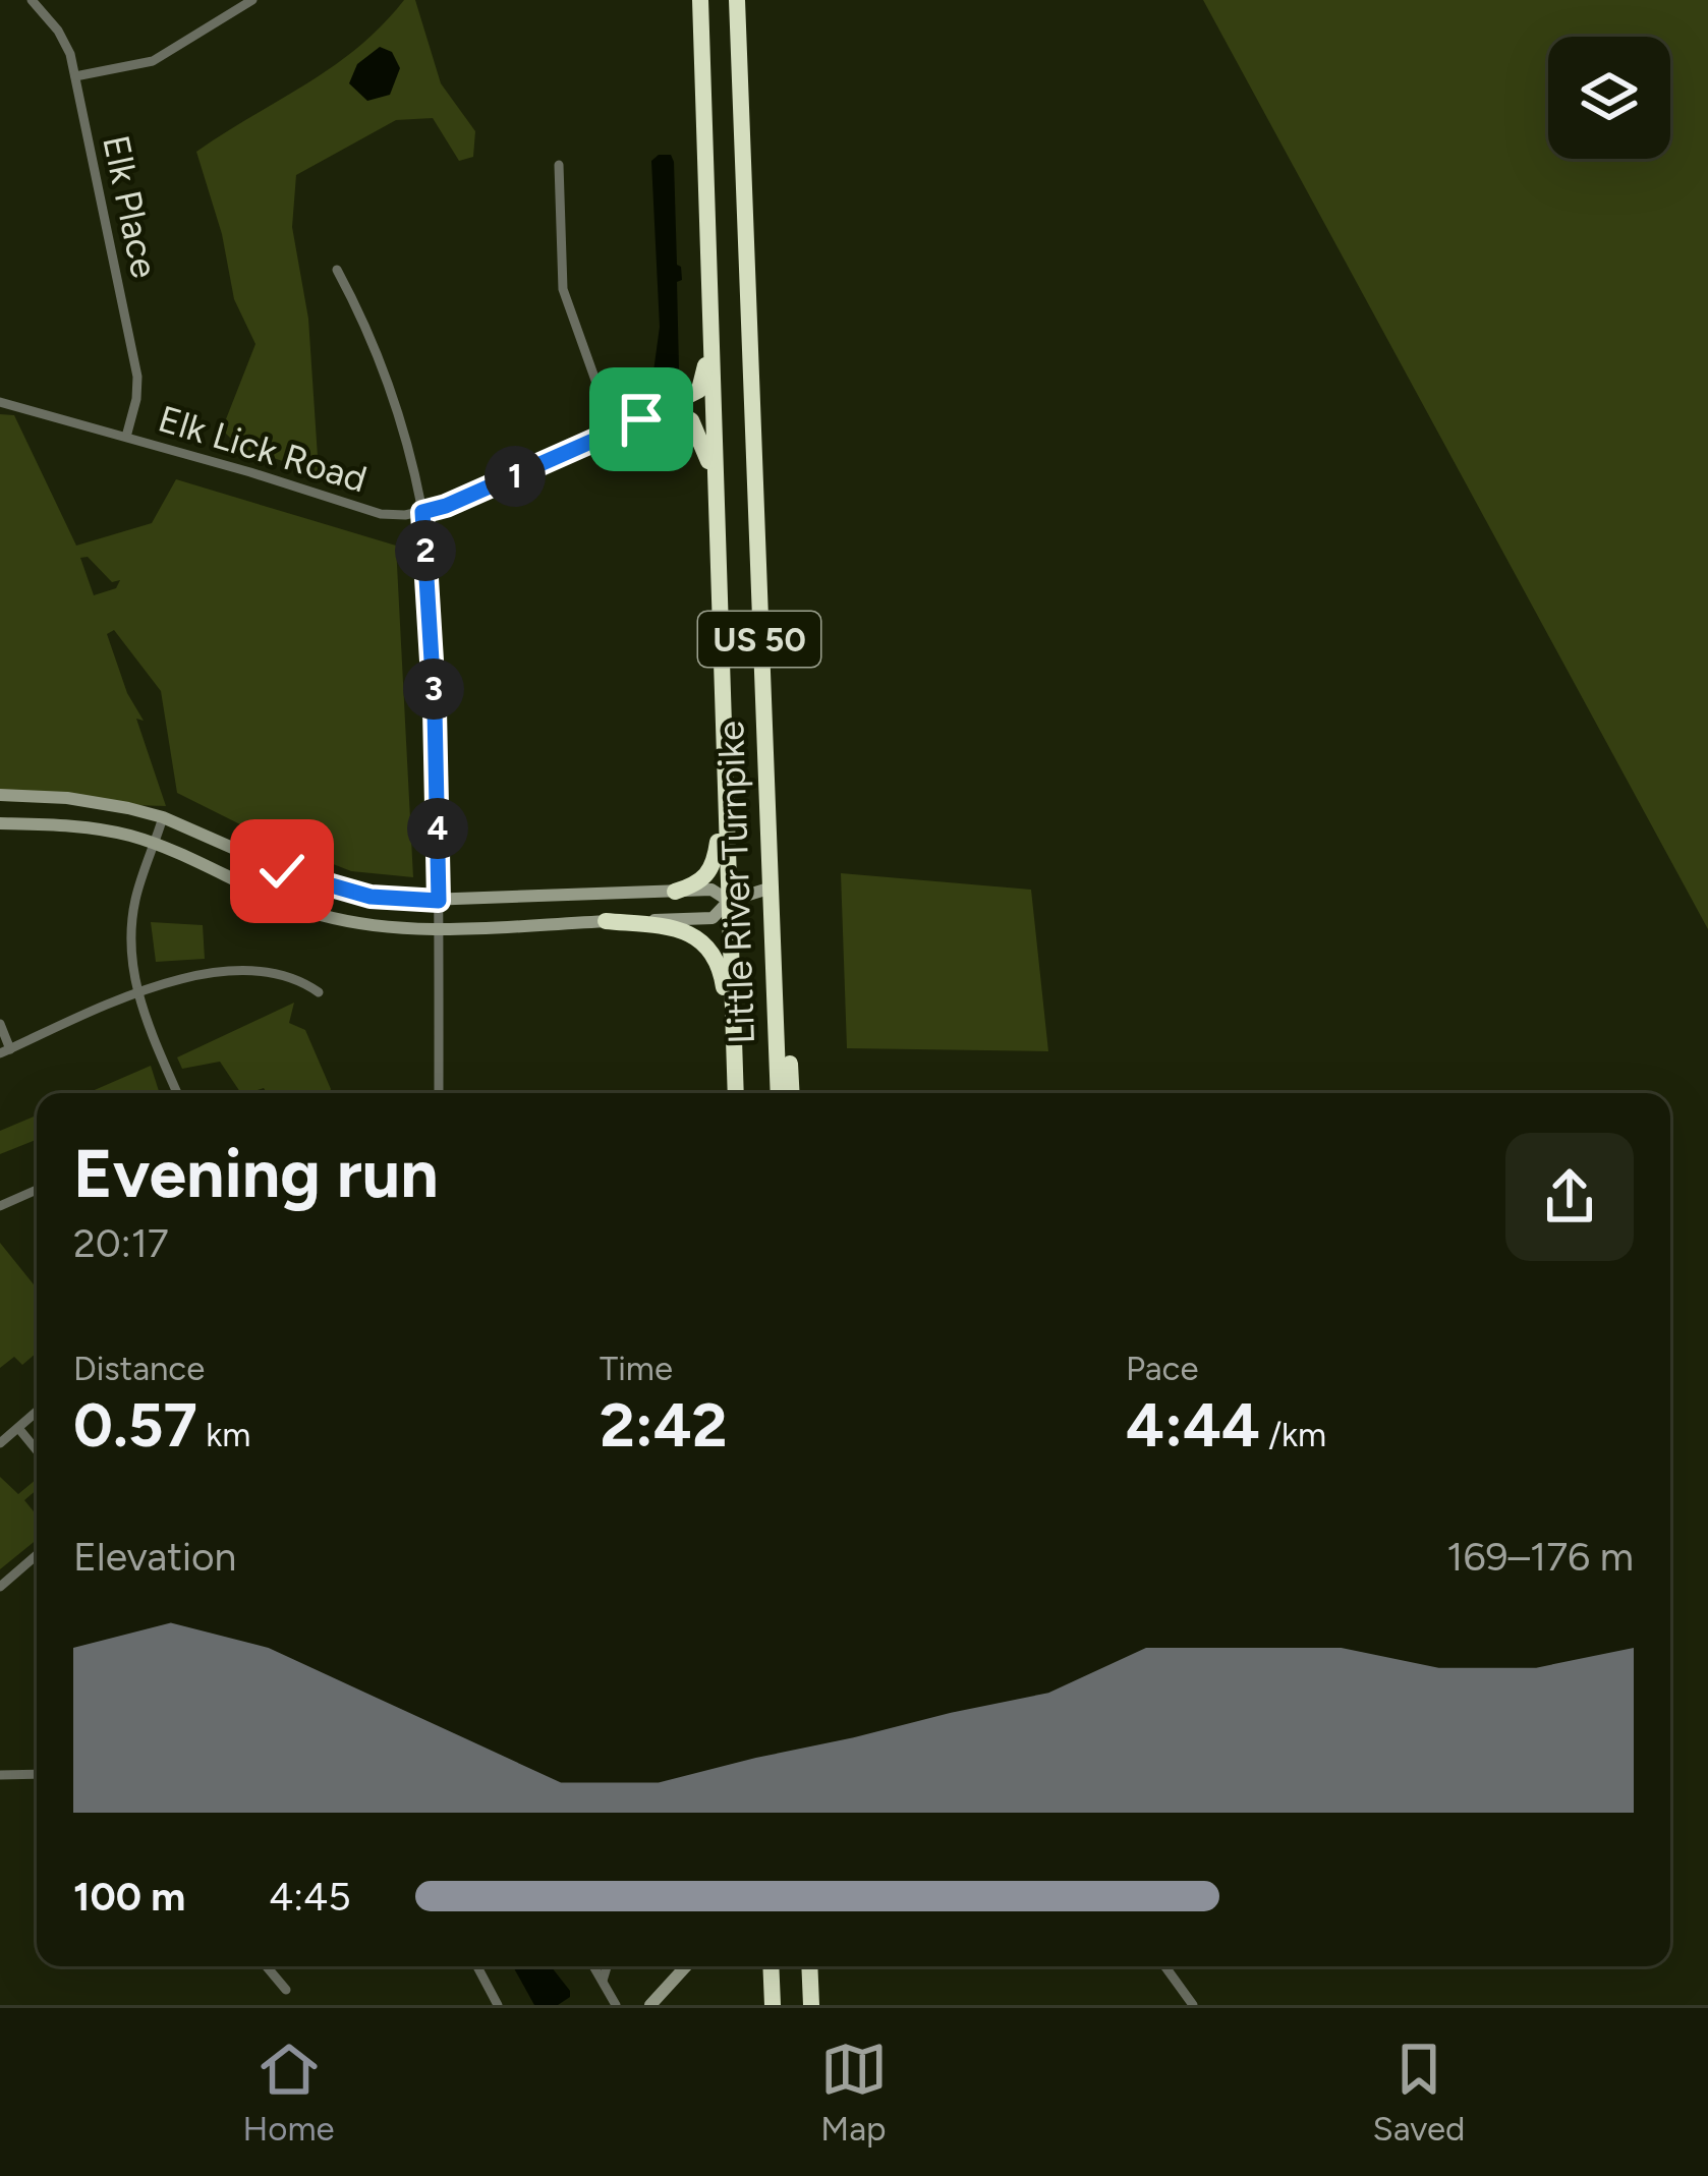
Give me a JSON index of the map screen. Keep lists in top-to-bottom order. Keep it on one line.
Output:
{"streets":{"highway":["US 50","Little River Turnpike"],"street":["Elk Place","Elk Lick Road"]},"crossings":[["Elk Place","Elk Lick Road"]],"page":{"pins":["1","2","3","4"],"heading":["Evening run","20:17"],"stats":[["Distance","0.57 km"],["Time","2:42"],["Pace","4:44 /km"]],"chart":["Elevation","169–176 m"],"list":[{"name":"100 m","note":"4:45"}],"tabs":["Home","Map","Saved"]}}
